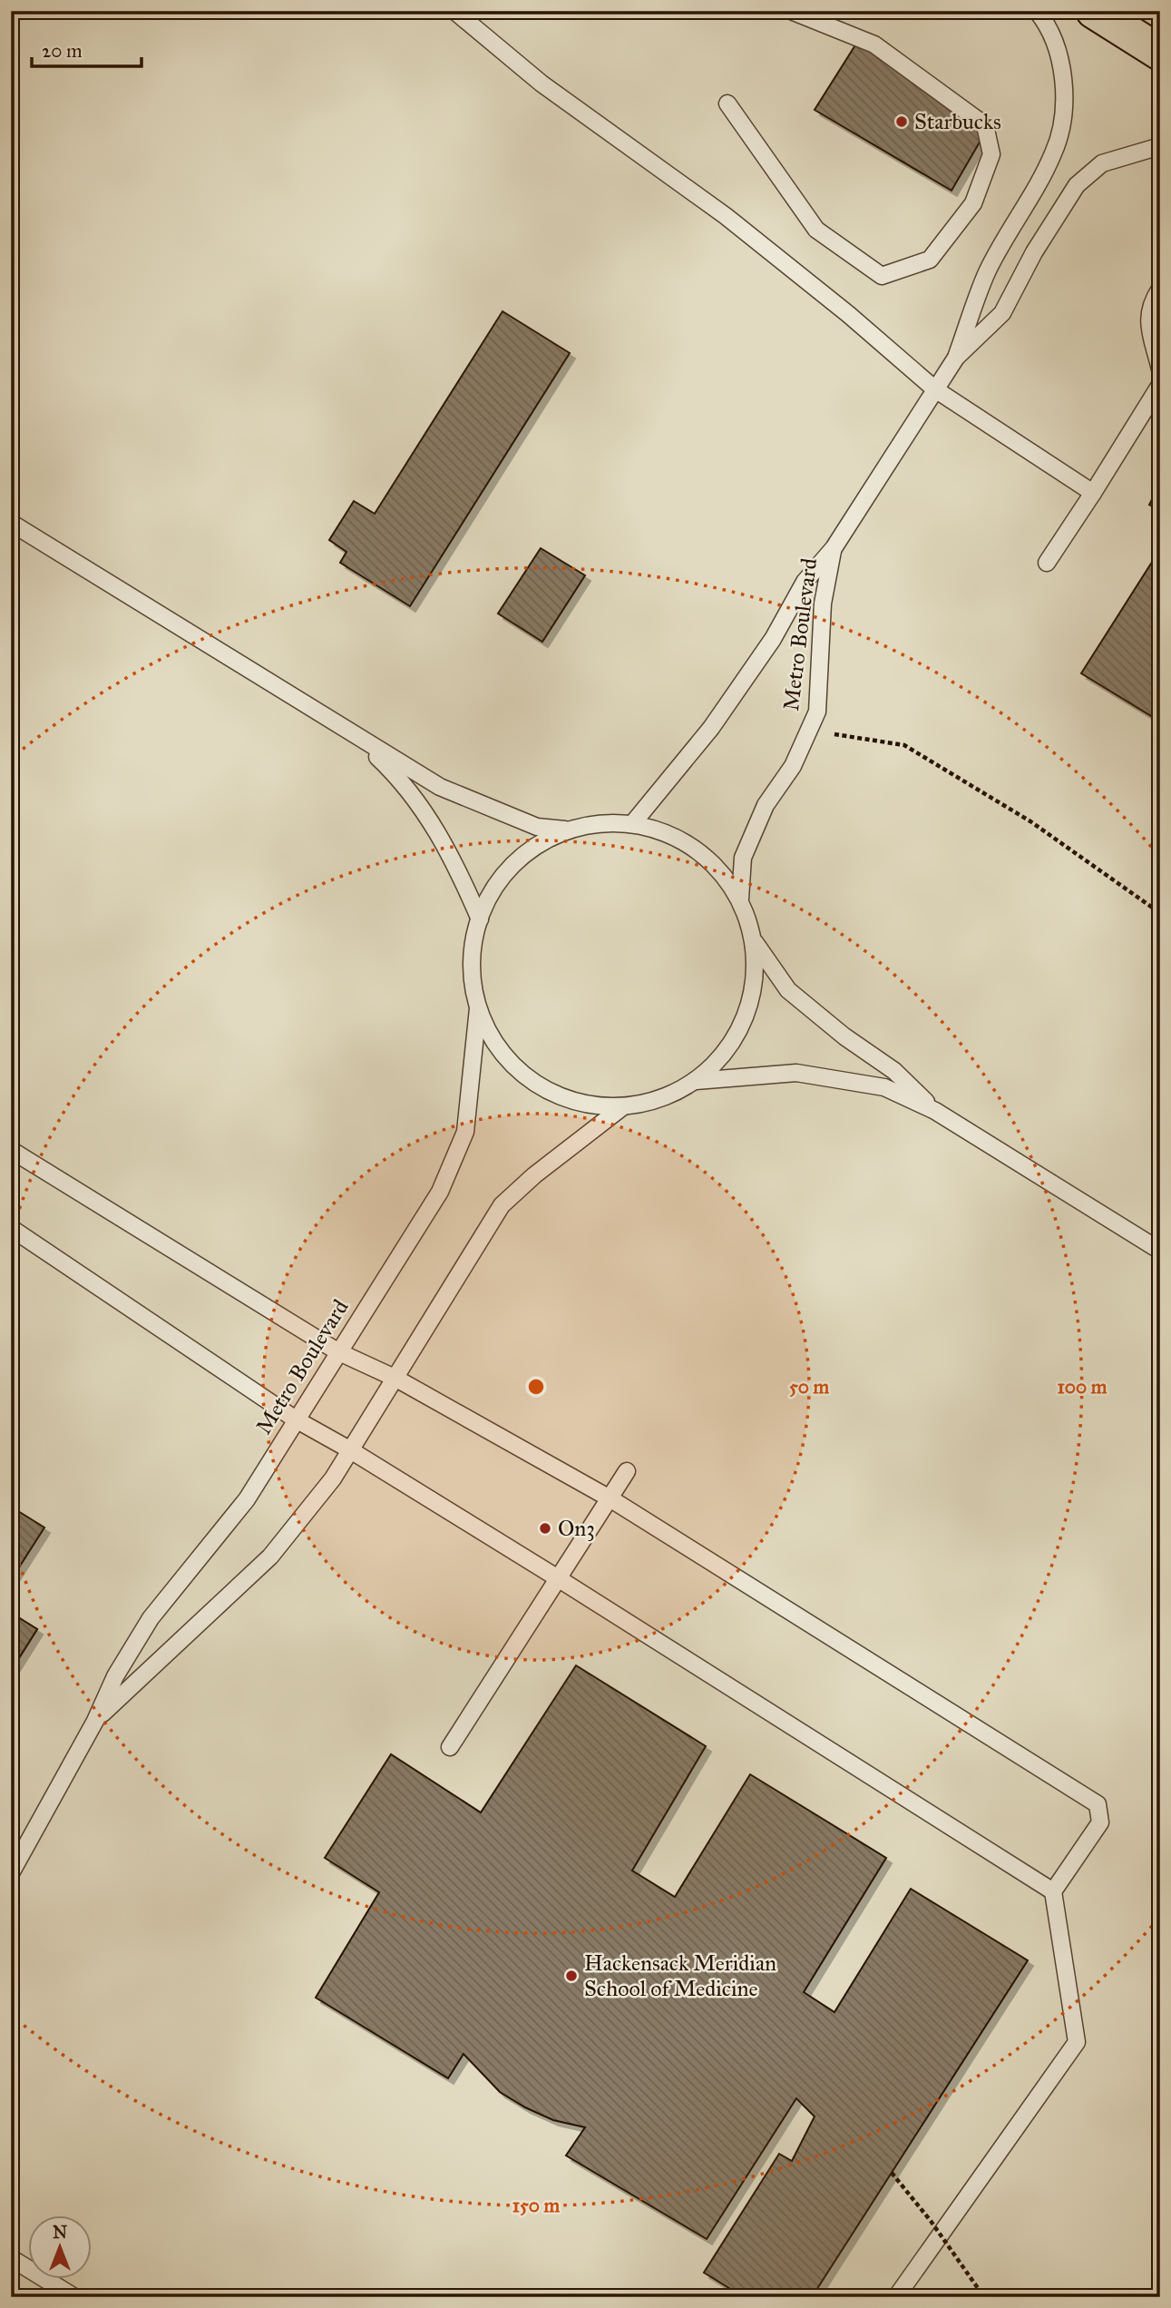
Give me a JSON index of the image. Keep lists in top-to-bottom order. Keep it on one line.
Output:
{"streets":{"lane":["Metro Boulevard"]},"places":["Starbucks","On3","Hackensack Meridian School of Medicine"],"scale_bar":"20 m","north":"top","rings":["50 m","100 m","150 m"]}
